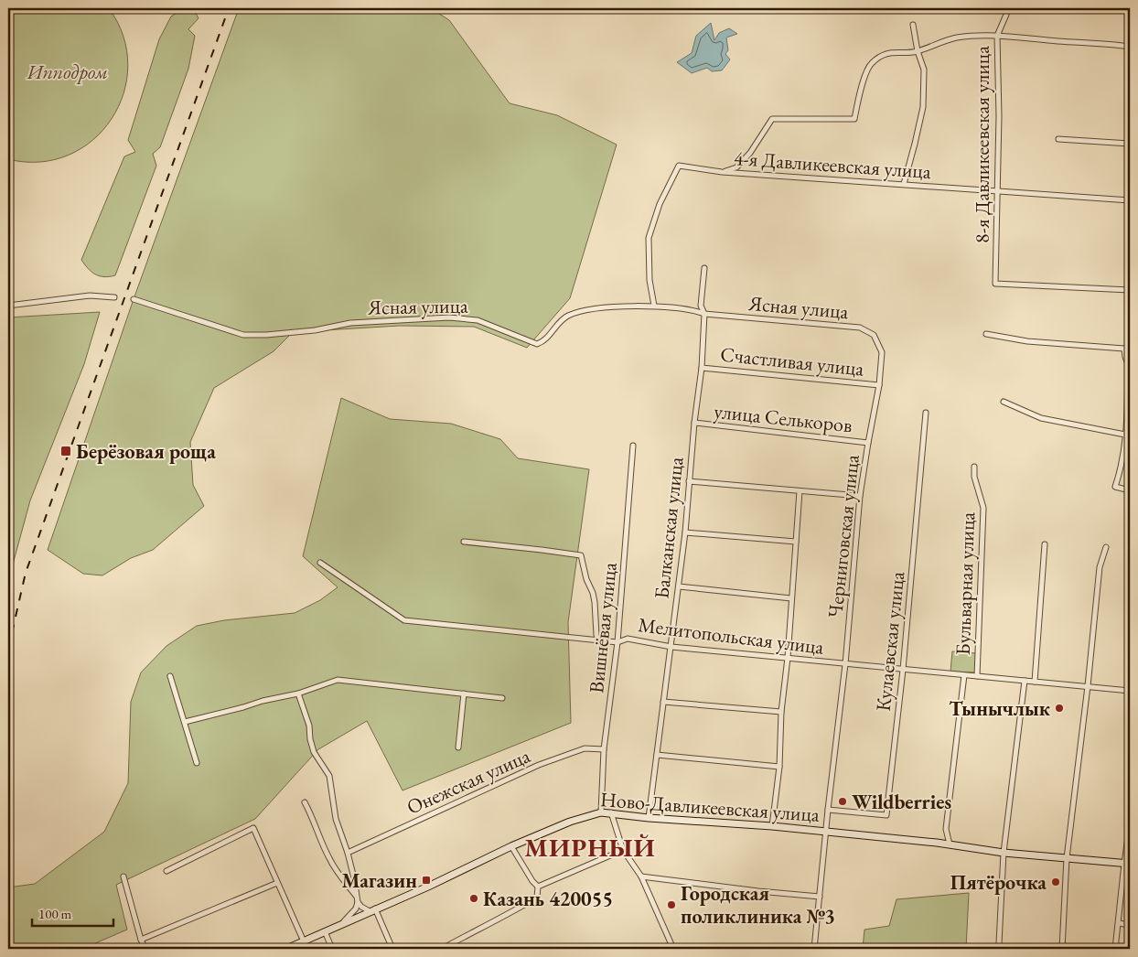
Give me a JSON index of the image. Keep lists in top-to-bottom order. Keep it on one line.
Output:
{"streets":{"street":["8-я Давликеевская улица","4-я Давликеевская улица","Ясная улица","Счастливая улица","улица Селькоров","Балканская улица","Черниговская улица","Бульварная улица","Вишнёвая улица","Мелитопольская улица","Кулаевская улица","Онежская улица","Ново-Давликеевская улица"]},"crossings":[["8-я Давликеевская улица","4-я Давликеевская улица"],["4-я Давликеевская улица","Ясная улица"],["Ясная улица","Балканская улица"],["Ясная улица","Черниговская улица"],["Счастливая улица","Балканская улица"],["Счастливая улица","Черниговская улица"],["улица Селькоров","Балканская улица"],["улица Селькоров","Черниговская улица"],["Балканская улица","Мелитопольская улица"],["Балканская улица","Ново-Давликеевская улица"],["Черниговская улица","Мелитопольская улица"],["Черниговская улица","Кулаевская улица"],["Черниговская улица","Ново-Давликеевская улица"],["Бульварная улица","Мелитопольская улица"],["Бульварная улица","Ново-Давликеевская улица"],["Вишнёвая улица","Мелитопольская улица"],["Вишнёвая улица","Онежская улица"],["Вишнёвая улица","Ново-Давликеевская улица"],["Мелитопольская улица","Кулаевская улица"]],"districts":["МИРНЫЙ"],"parks":["Ипподром"],"places":{"transit":["Берёзовая роща","Магазин"],"other":["Тынычлык","Wildberries","Пятёрочка","Казань 420055","Городская поликлиника №3"]},"scale_bar":"100 m"}
